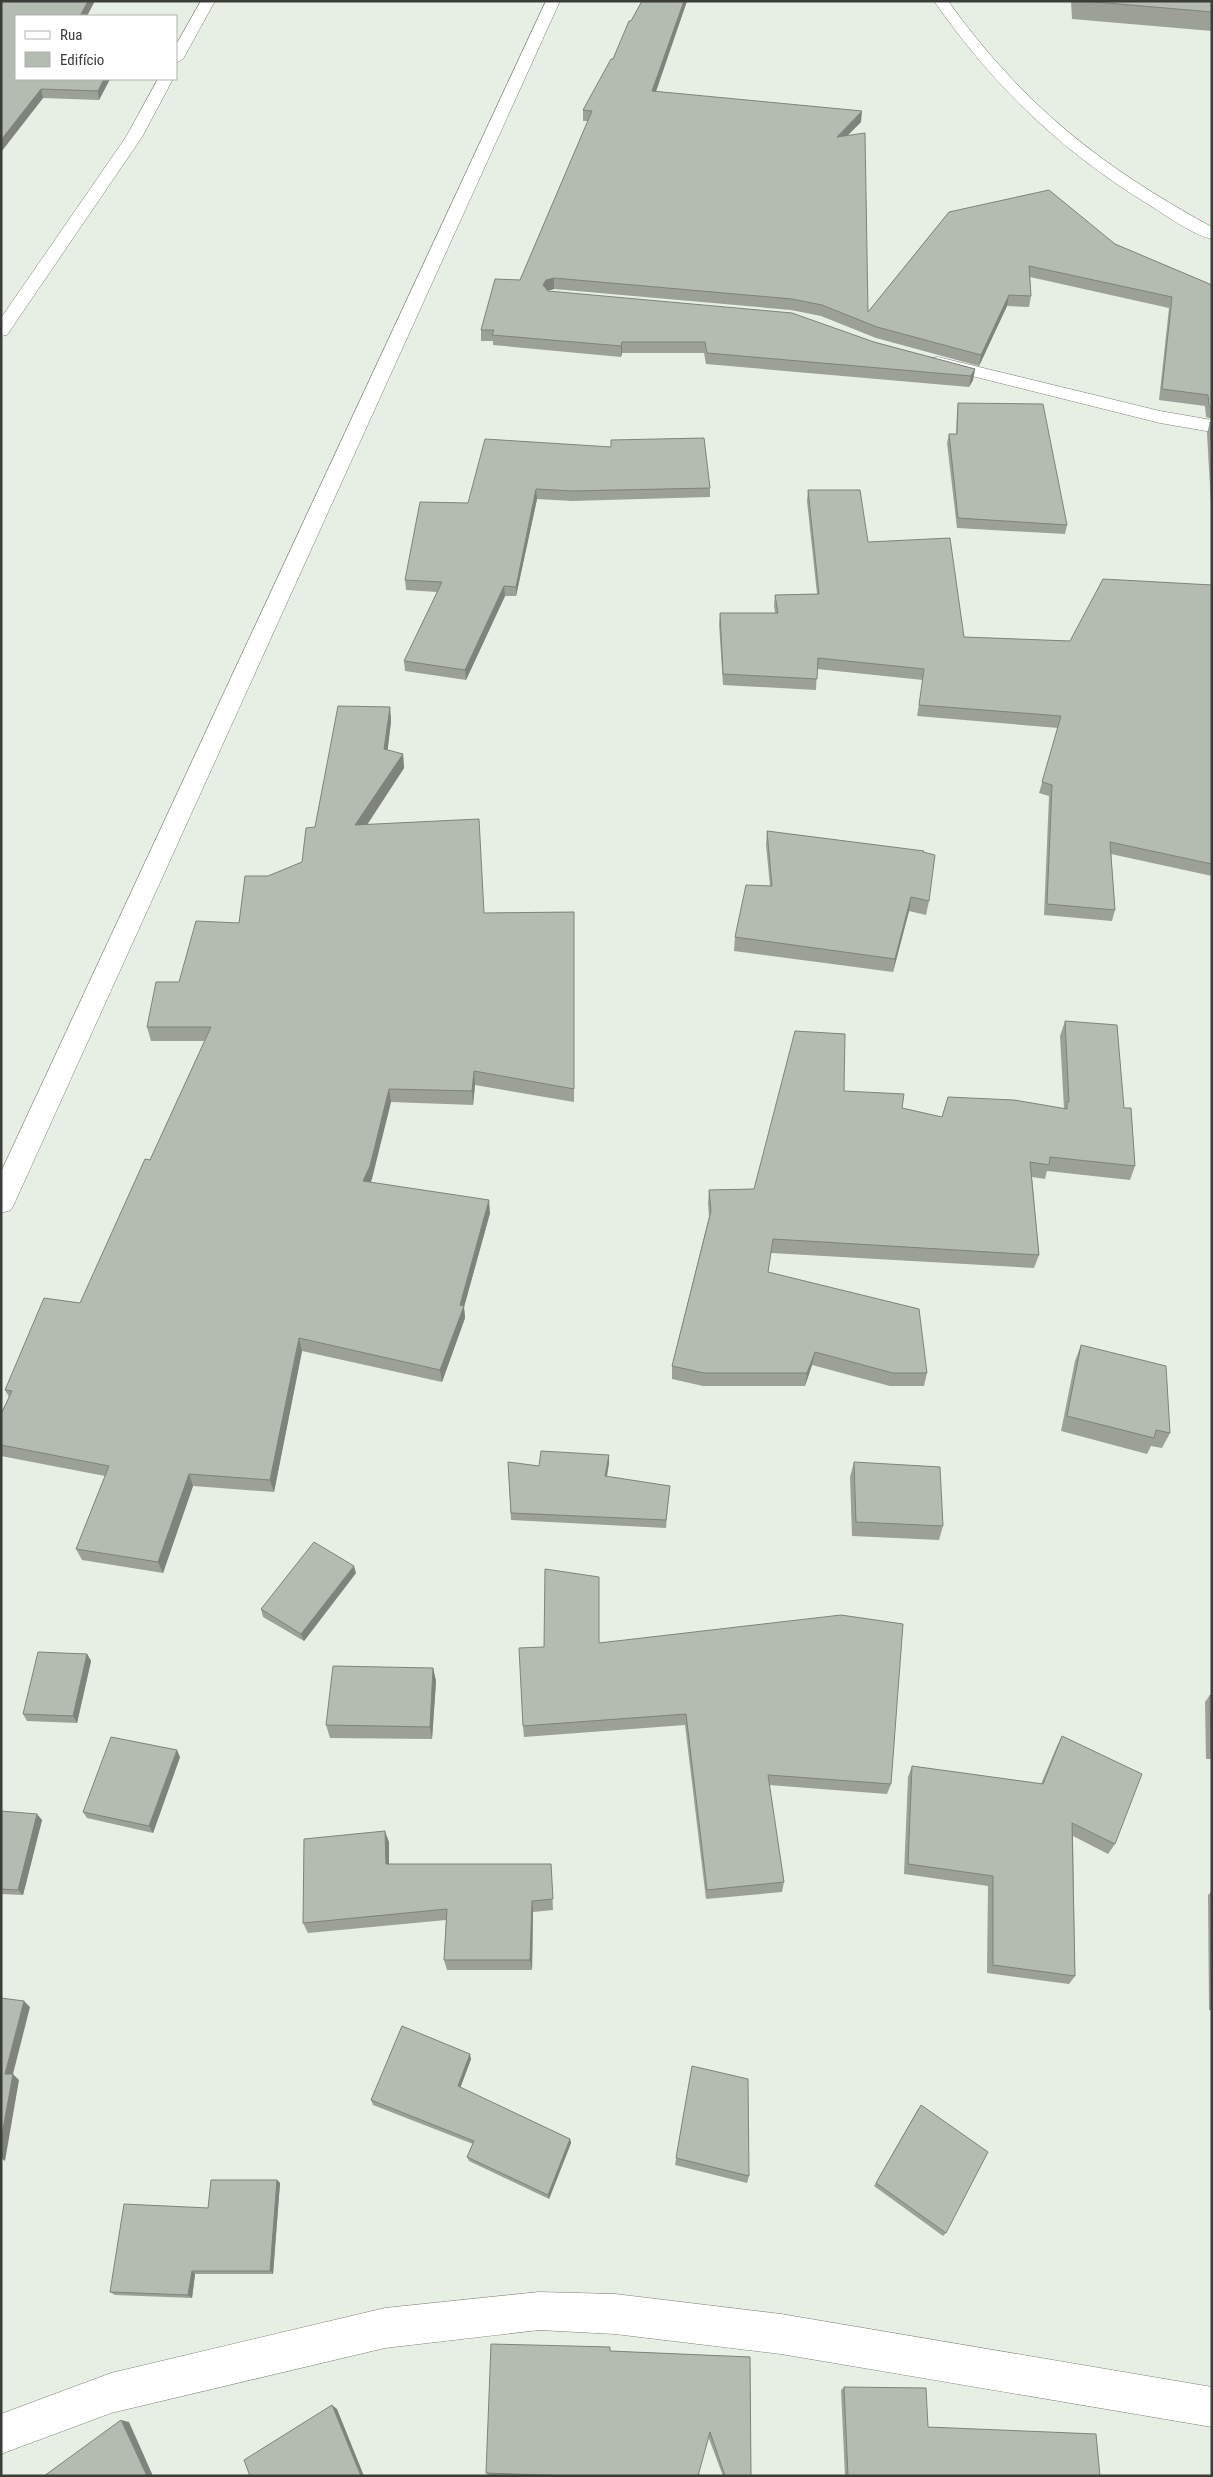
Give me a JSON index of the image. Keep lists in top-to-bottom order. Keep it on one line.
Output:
{"legend":["Rua","Edifício"]}
